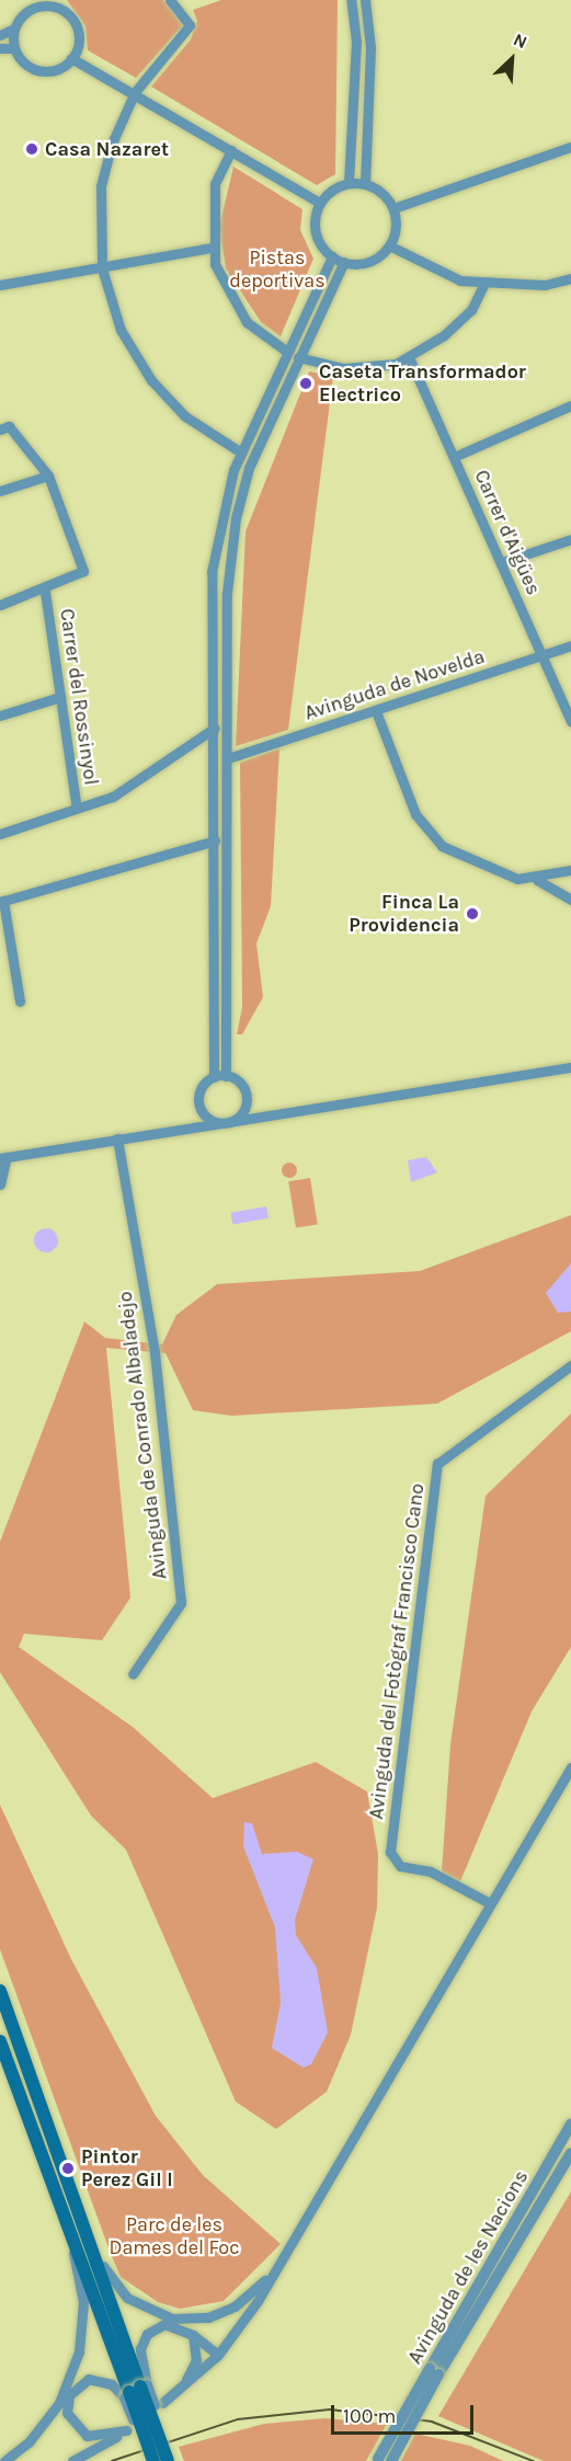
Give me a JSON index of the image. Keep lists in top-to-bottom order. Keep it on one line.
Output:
{"streets":{"street":["Carrer d'Aigües","Avinguda de Novelda","Carrer del Rossinyol","Avinguda de Conrado Albaladejo","Avinguda del Fotògraf Francisco Cano","Avinguda de les Nacions"]},"crossings":[["Carrer d'Aigües","Avinguda de Novelda"]],"parks":["Pistas deportivas","Parc de les Dames del Foc"],"places":["Casa Nazaret","Caseta Transformador Electrico","Finca La Providencia","Pintor Perez Gil I"],"scale_bar":"100 m","north":"top right"}
